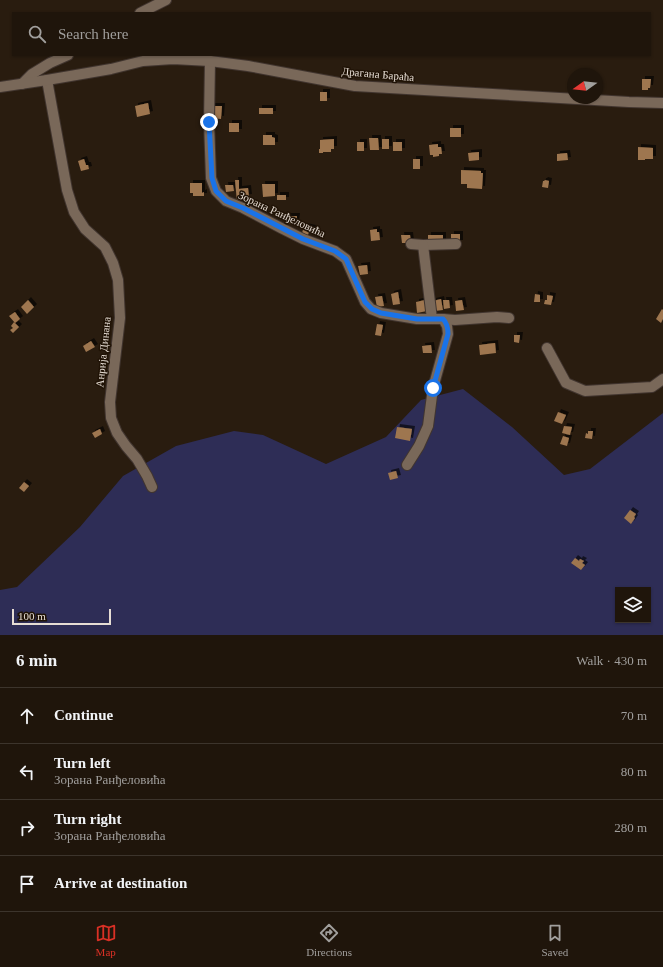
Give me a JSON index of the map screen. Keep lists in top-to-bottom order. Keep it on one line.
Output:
{"streets":{"street":["Драгана Бараћа","Зорана Ранђеловића","Анрија Динана"]},"crossings":[["Драгана Бараћа","Зорана Ранђеловића"],["Драгана Бараћа","Анрија Динана"]],"scale_bar":"100 m","north":"left","page":{"search":"Search here","scale":"100 m","heading":["6 min","Walk · 430 m"],"list":[["Continue","70 m"],["Turn left","Зорана Ранђеловића","80 m"],["Turn right","Зорана Ранђеловића","280 m"],"Arrive at destination"],"nav":["Map","Directions","Saved"]}}
